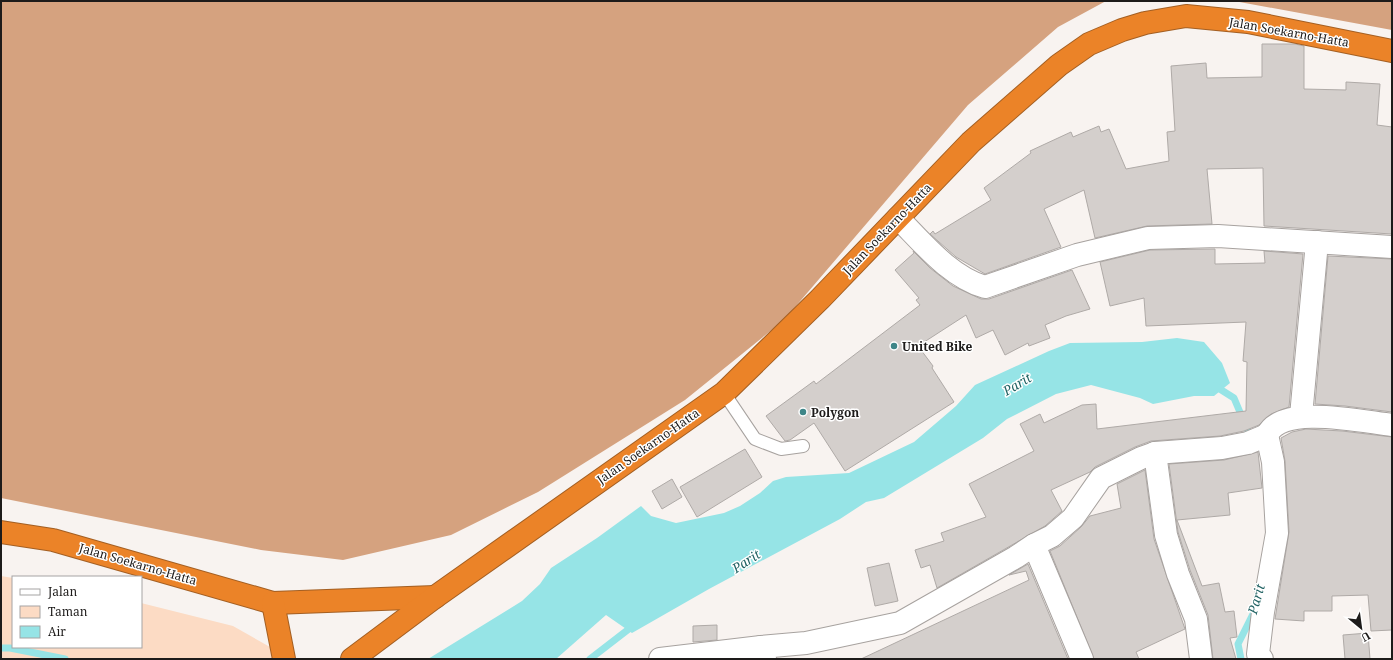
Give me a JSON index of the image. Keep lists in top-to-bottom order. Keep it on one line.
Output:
{"streets":{"highway":["Jalan Soekarno-Hatta"]},"water":["Parit"],"places":["United Bike","Polygon"],"legend":["Jalan","Taman","Air"],"north":"bottom right"}
